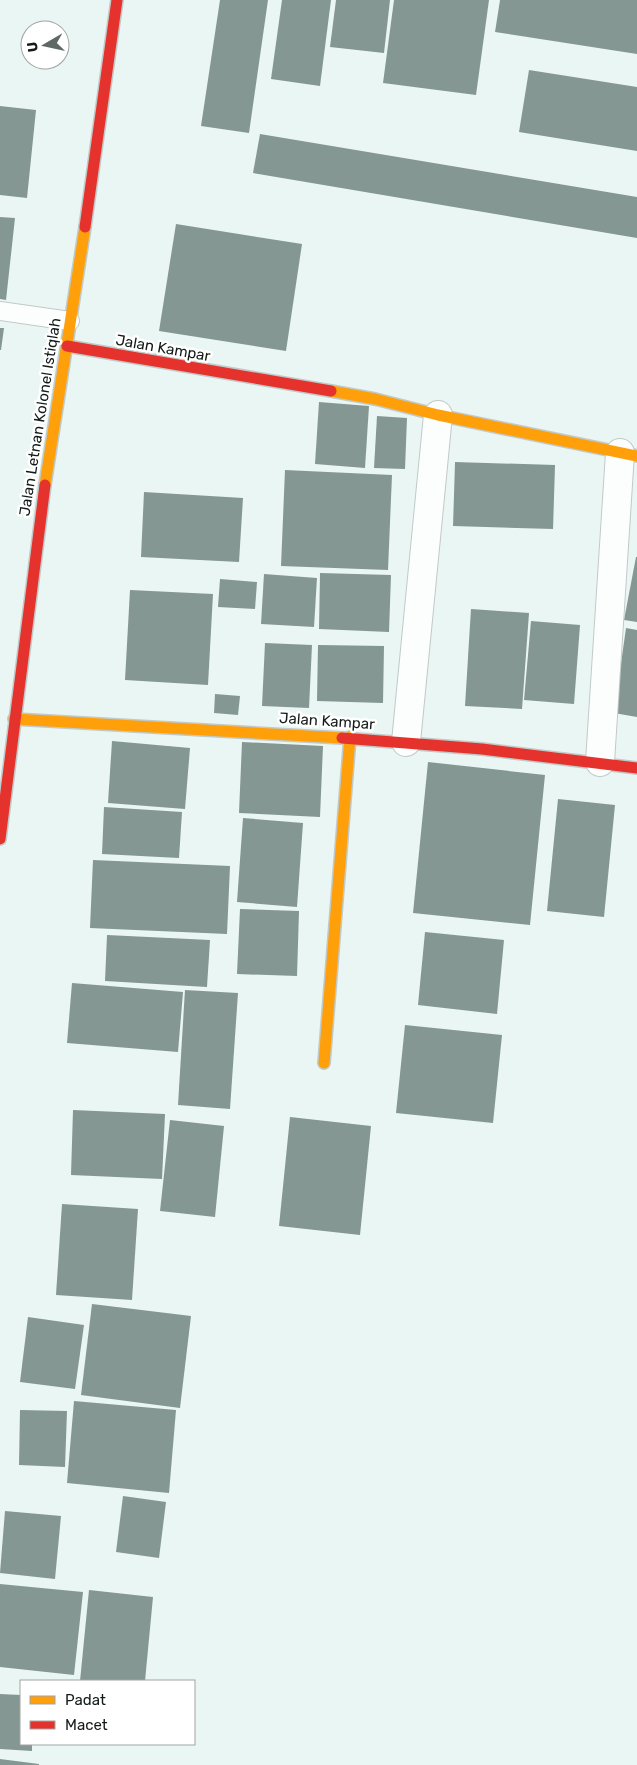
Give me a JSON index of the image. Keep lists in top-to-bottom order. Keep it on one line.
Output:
{"streets":{"street":["Jalan Kampar","Jalan Letnan Kolonel Istiqlah"]},"crossings":[["Jalan Kampar","Jalan Letnan Kolonel Istiqlah"]],"legend":["Padat","Macet"],"north":"left"}
